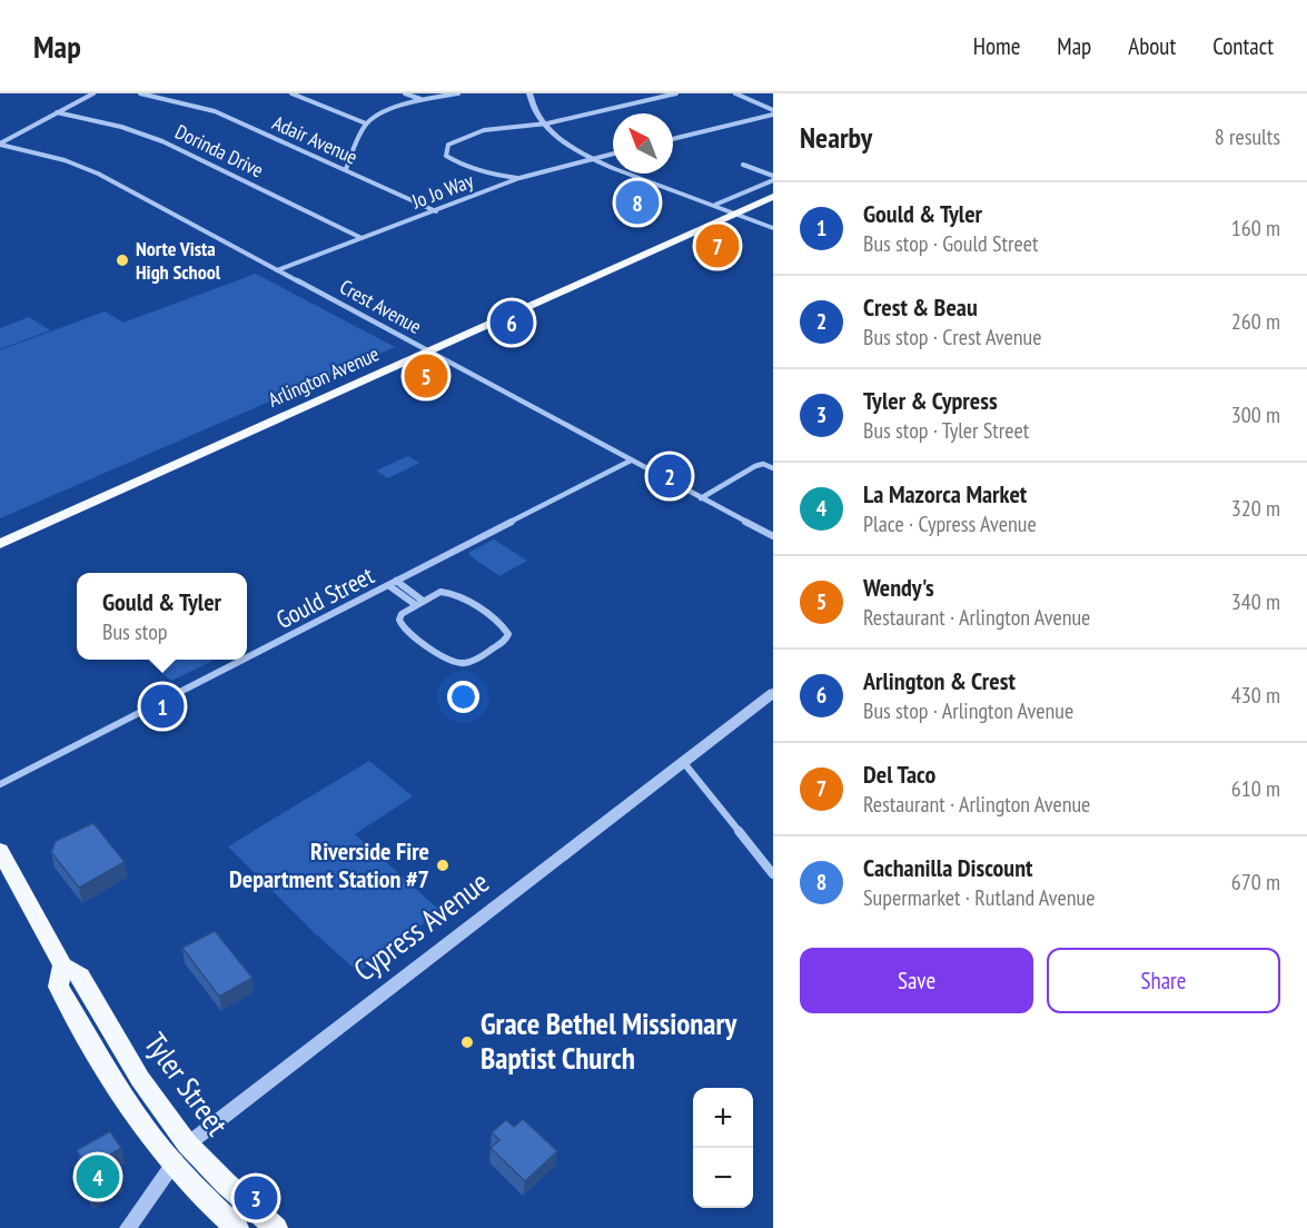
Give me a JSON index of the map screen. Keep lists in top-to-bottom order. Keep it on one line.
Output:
{"streets":{"main road":["Arlington Avenue","Tyler Street"],"street":["Adair Avenue","Dorinda Drive","Jo Jo Way","Crest Avenue","Gould Street","Cypress Avenue"]},"crossings":[["Adair Avenue","Jo Jo Way"],["Dorinda Drive","Jo Jo Way"],["Jo Jo Way","Crest Avenue"],["Crest Avenue","Arlington Avenue"],["Crest Avenue","Gould Street"],["Cypress Avenue","Tyler Street"]],"places":["Norte Vista High School","Riverside Fire Department Station #7","Grace Bethel Missionary Baptist Church"],"north":"top left","page":{"header":"Map","nav":["Home","Map","About","Contact"],"heading":["Nearby","8 results"],"pins":["8","7","6","5","2","1","4","3"],"list":[{"mark":"1","name":"Gould & Tyler","note":"Bus stop · Gould Street","value":"160 m"},{"mark":"2","name":"Crest & Beau","note":"Bus stop · Crest Avenue","value":"260 m"},{"mark":"3","name":"Tyler & Cypress","note":"Bus stop · Tyler Street","value":"300 m"},{"mark":"4","name":"La Mazorca Market","note":"Place · Cypress Avenue","value":"320 m"},{"mark":"5","name":"Wendy's","note":"Restaurant · Arlington Avenue","value":"340 m"},{"mark":"6","name":"Arlington & Crest","note":"Bus stop · Arlington Avenue","value":"430 m"},{"mark":"7","name":"Del Taco","note":"Restaurant · Arlington Avenue","value":"610 m"},{"mark":"8","name":"Cachanilla Discount","note":"Supermarket · Rutland Avenue","value":"670 m"}],"popup":["Gould & Tyler","Bus stop"],"buttons":["Save","Share"],"map_buttons":["+","−"]}}
